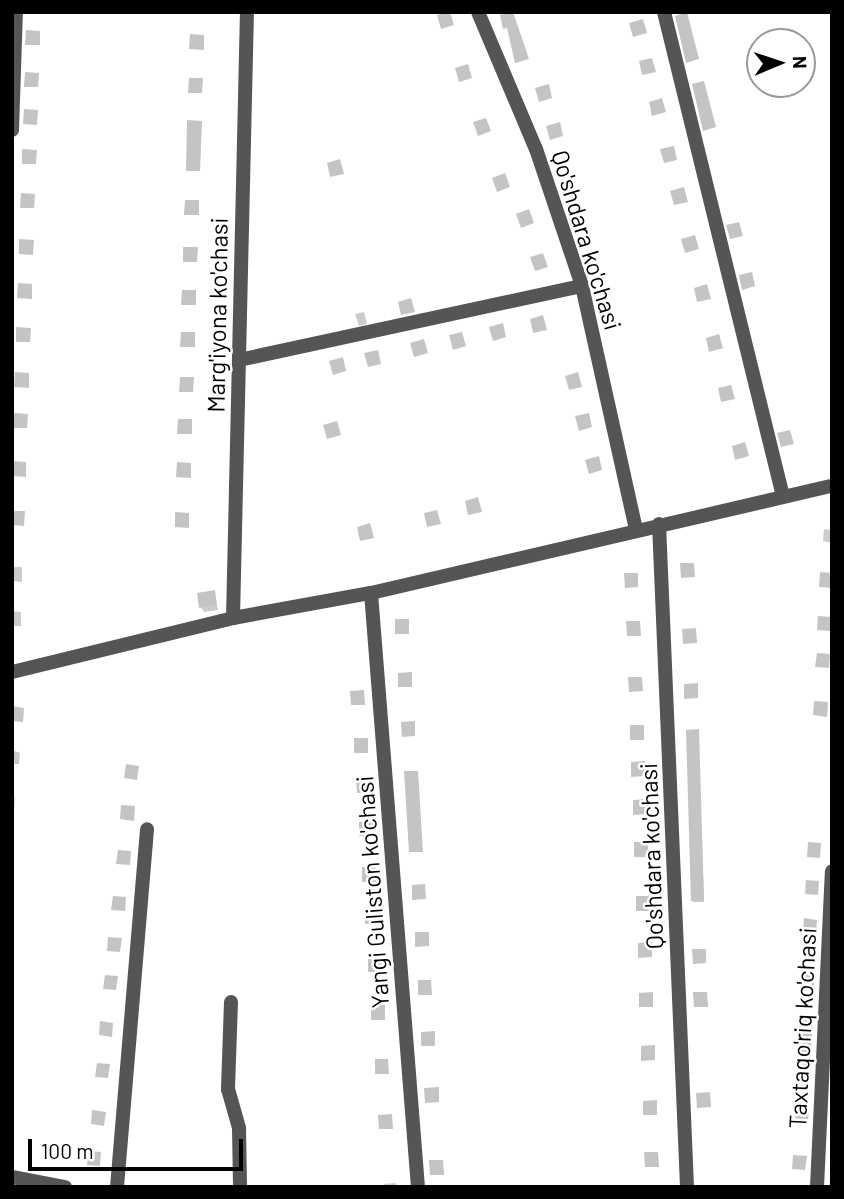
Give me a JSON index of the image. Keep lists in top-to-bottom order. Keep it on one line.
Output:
{"streets":{"street":["Qo'shdara ko'chasi","Marg'iyona ko'chasi","Yangi Guliston ko'chasi","Taxtaqo'riq ko'chasi"]},"scale_bar":"100 m","north":"right"}
